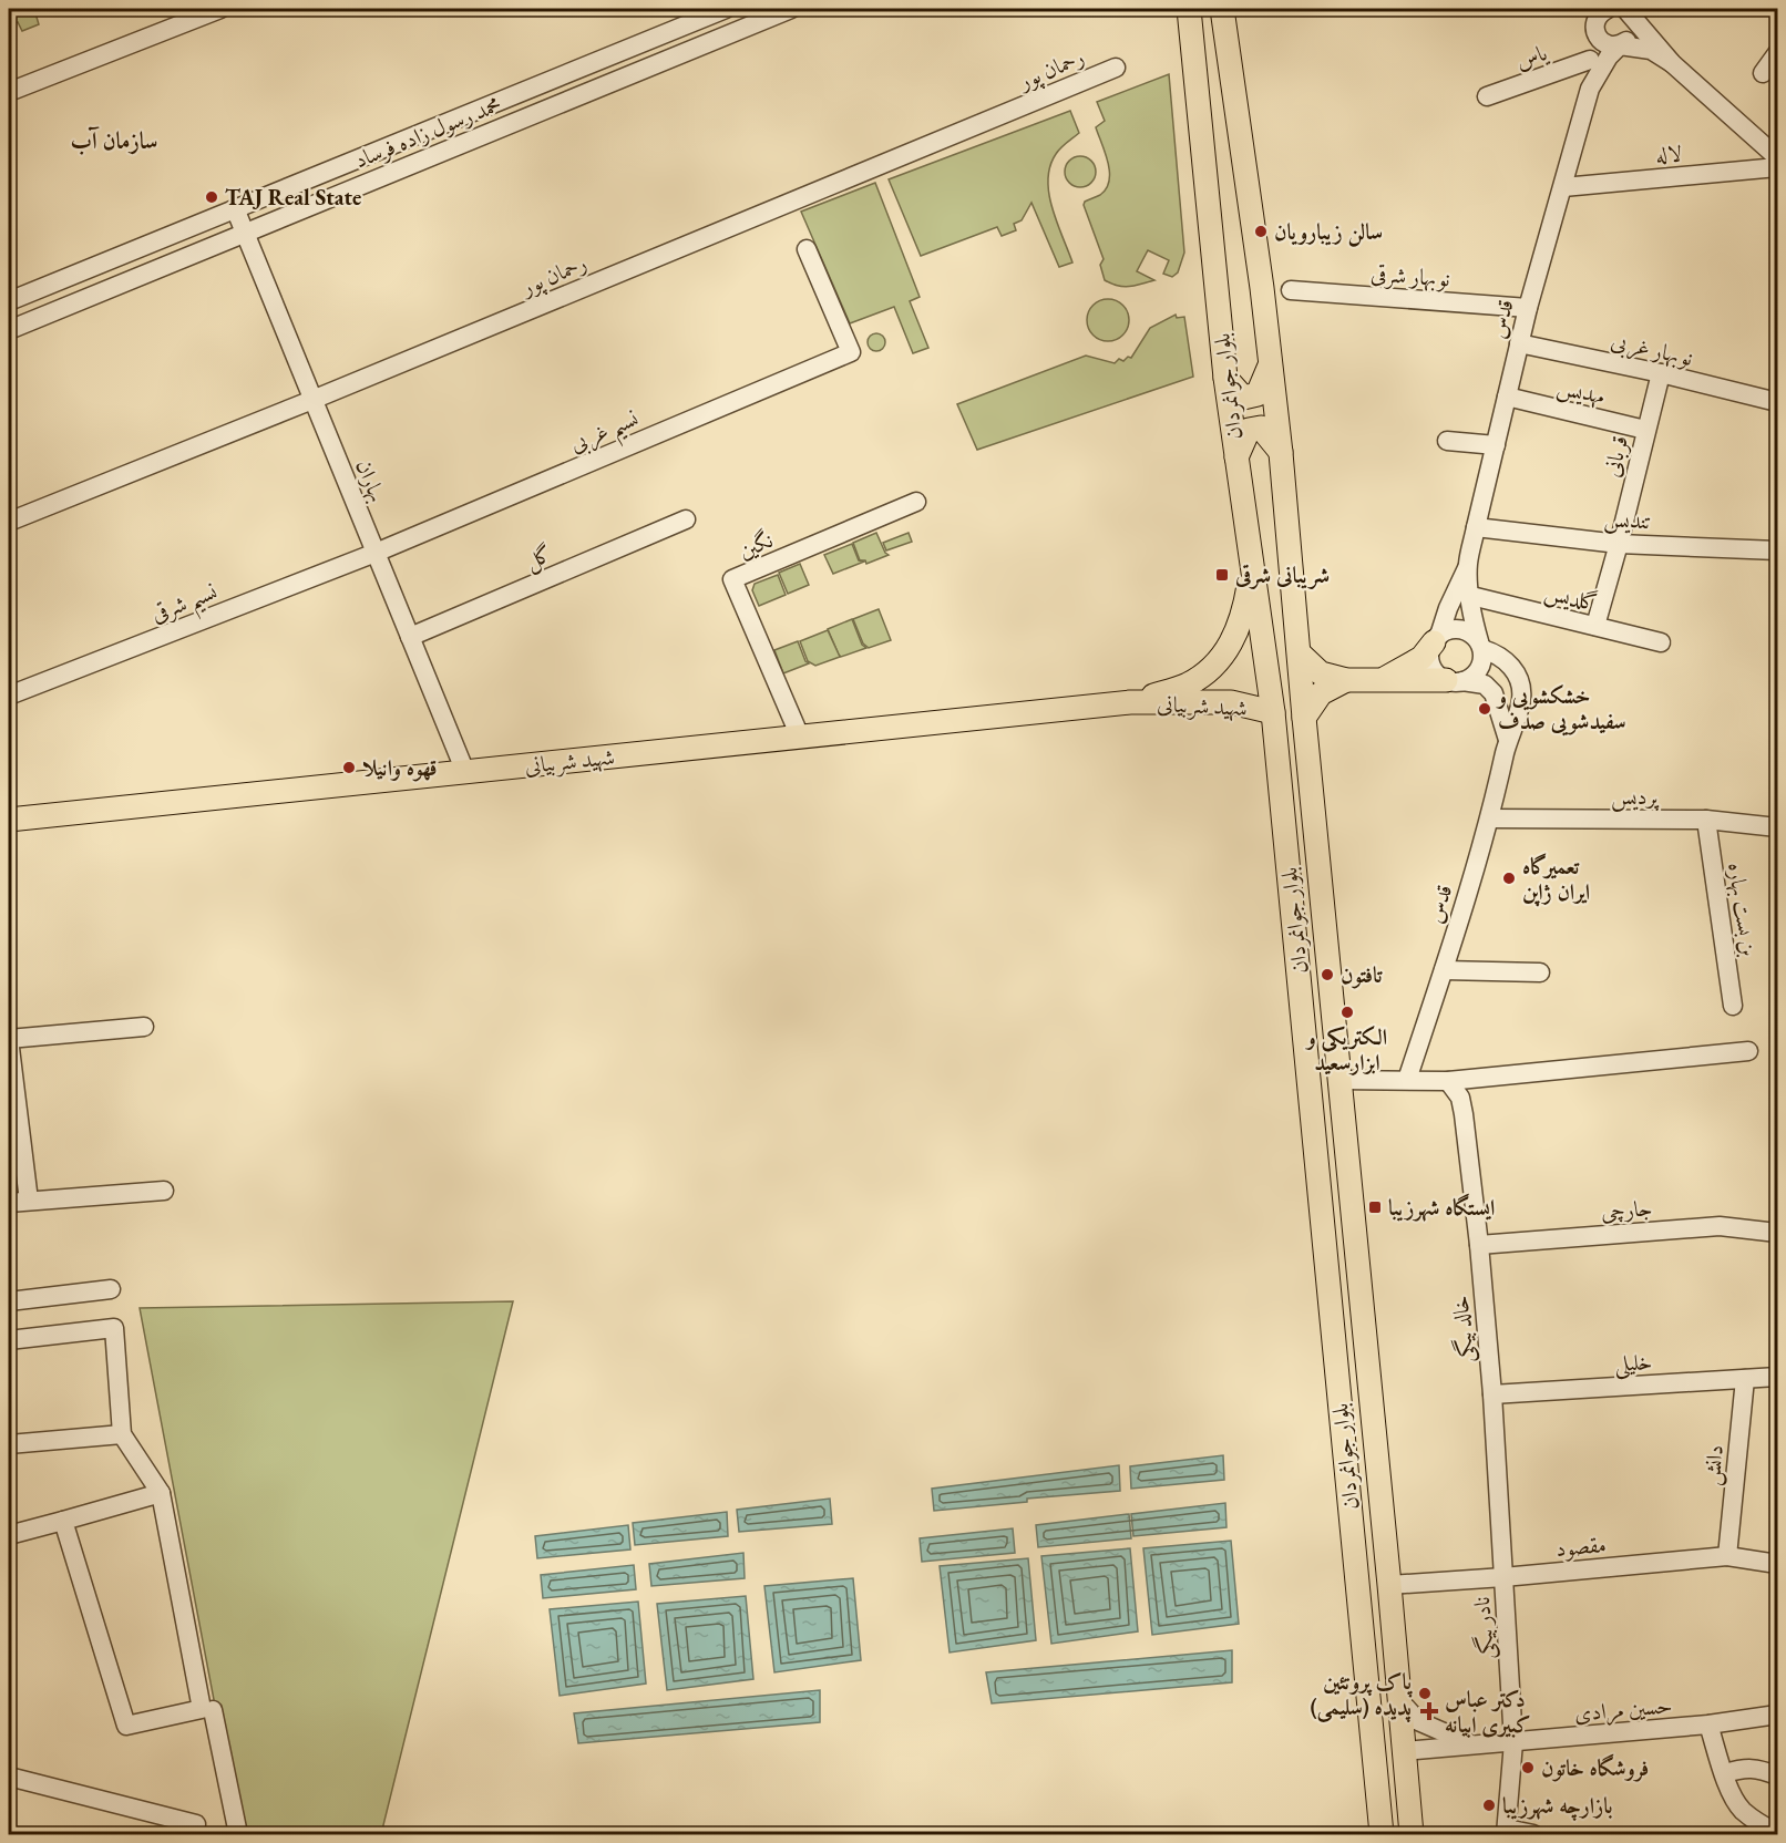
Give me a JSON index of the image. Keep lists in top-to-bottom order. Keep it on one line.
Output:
{"streets":{"main road":["بلوار جوانمردان","شهید شربیانی"],"street":["یاس","رحمان پور","محمد رسول زاده فرساد","لاله","نوبهار شرقی","قدس","نوبهار غربی","مهدیس","نسیم غربی","قربانی","بهاران","تندیس","نگین","گل","گلدیس","نسیم شرقی","پردیس","بن بست بهاره","جارچی","خالد بیگی","خلیلی","دانش","مقصود","نادر بیگی","حسین مرادی"]},"crossings":[["یاس","قدس"],["رحمان پور","بهاران"],["محمد رسول زاده فرساد","بهاران"],["لاله","قدس"],["نوبهار شرقی","قدس"],["قدس","نوبهار غربی"],["قدس","مهدیس"],["قدس","تندیس"],["قدس","گلدیس"],["قدس","پردیس"],["نوبهار غربی","قربانی"],["بلوار جوانمردان","شهید شربیانی"],["بلوار جوانمردان","مقصود"],["بلوار جوانمردان","حسین مرادی"],["مهدیس","قربانی"],["نسیم غربی","بهاران"],["نسیم غربی","نسیم شرقی"],["قربانی","تندیس"],["قربانی","گلدیس"],["بهاران","گل"],["بهاران","نسیم شرقی"],["بهاران","شهید شربیانی"],["نگین","شهید شربیانی"],["پردیس","بن بست بهاره"],["جارچی","خالد بیگی"],["خالد بیگی","خلیلی"],["خالد بیگی","مقصود"],["خالد بیگی","نادر بیگی"],["خلیلی","دانش"],["دانش","مقصود"],["مقصود","نادر بیگی"],["نادر بیگی","حسین مرادی"]],"districts":["سازمان آب"],"places":{"other":["TAJ Real State","سالن زیبارویان","خشکشویی و سفیدشویی صدف","قهوه وانیلا","تعمیرگاه ایران ژاپن","تافتون","الکتریکی و ابزارسعید","پاک پروتئین پدیده (سلیمی)","فروشگاه خاتون","بازارچه شهرزیبا"],"transit":["شریبانی شرقی","ایستگاه شهرزیبا"],"health":["دکتر عباس کبیری ابیانه"]}}
